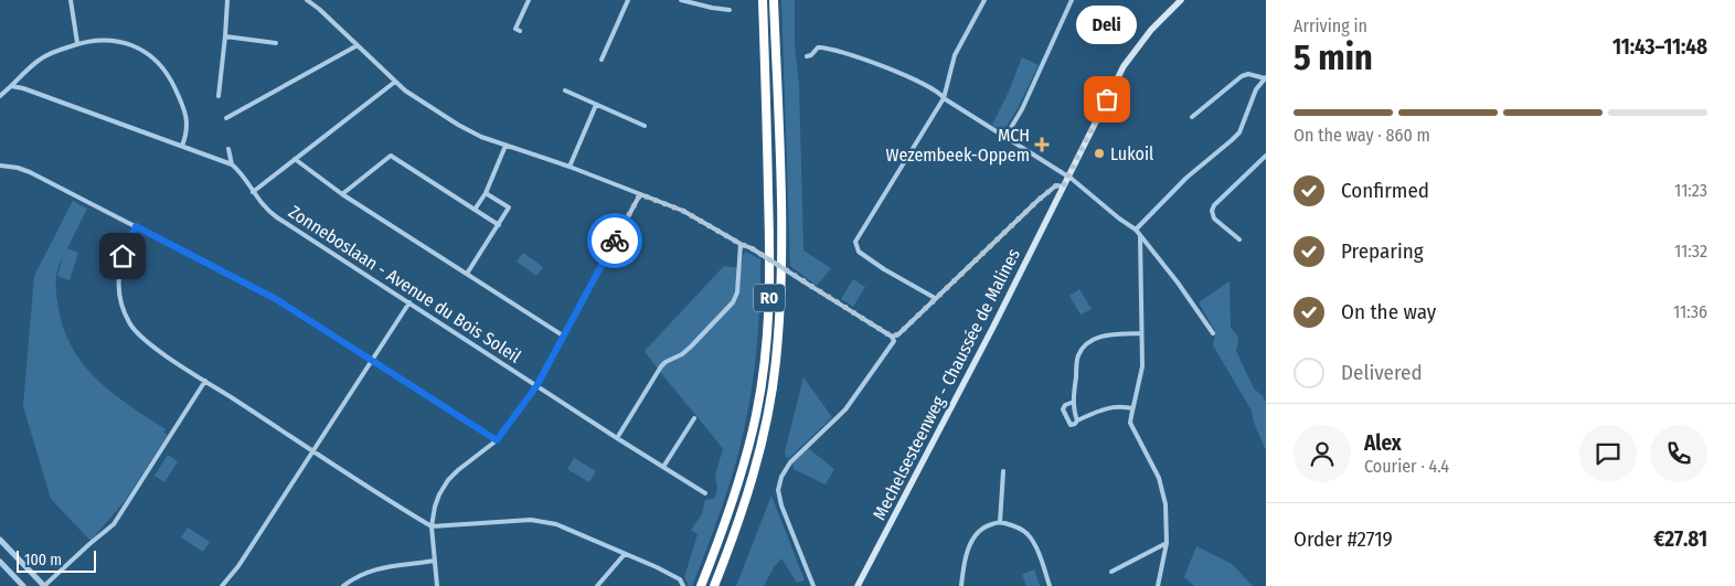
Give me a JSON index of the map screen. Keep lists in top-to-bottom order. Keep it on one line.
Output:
{"streets":{"highway":["R0"],"main road":["Mechelsesteenweg - Chaussée de Malines"],"street":["Zonneboslaan - Avenue du Bois Soleil"]},"places":{"other":["Deli","Lukoil"],"health":["MCH Wezembeek-Oppem"]},"scale_bar":"100 m","page":{"heading":["5 min","Arriving in","11:43–11:48"],"panel":["Alex","Courier · 4.4","Order #2719","€27.81"],"bubble":"Deli","bar":"On the way · 860 m","list":[["Confirmed","11:23"],["Preparing","11:32"],["On the way","11:36"],"Delivered"],"scale":"100 m"}}
